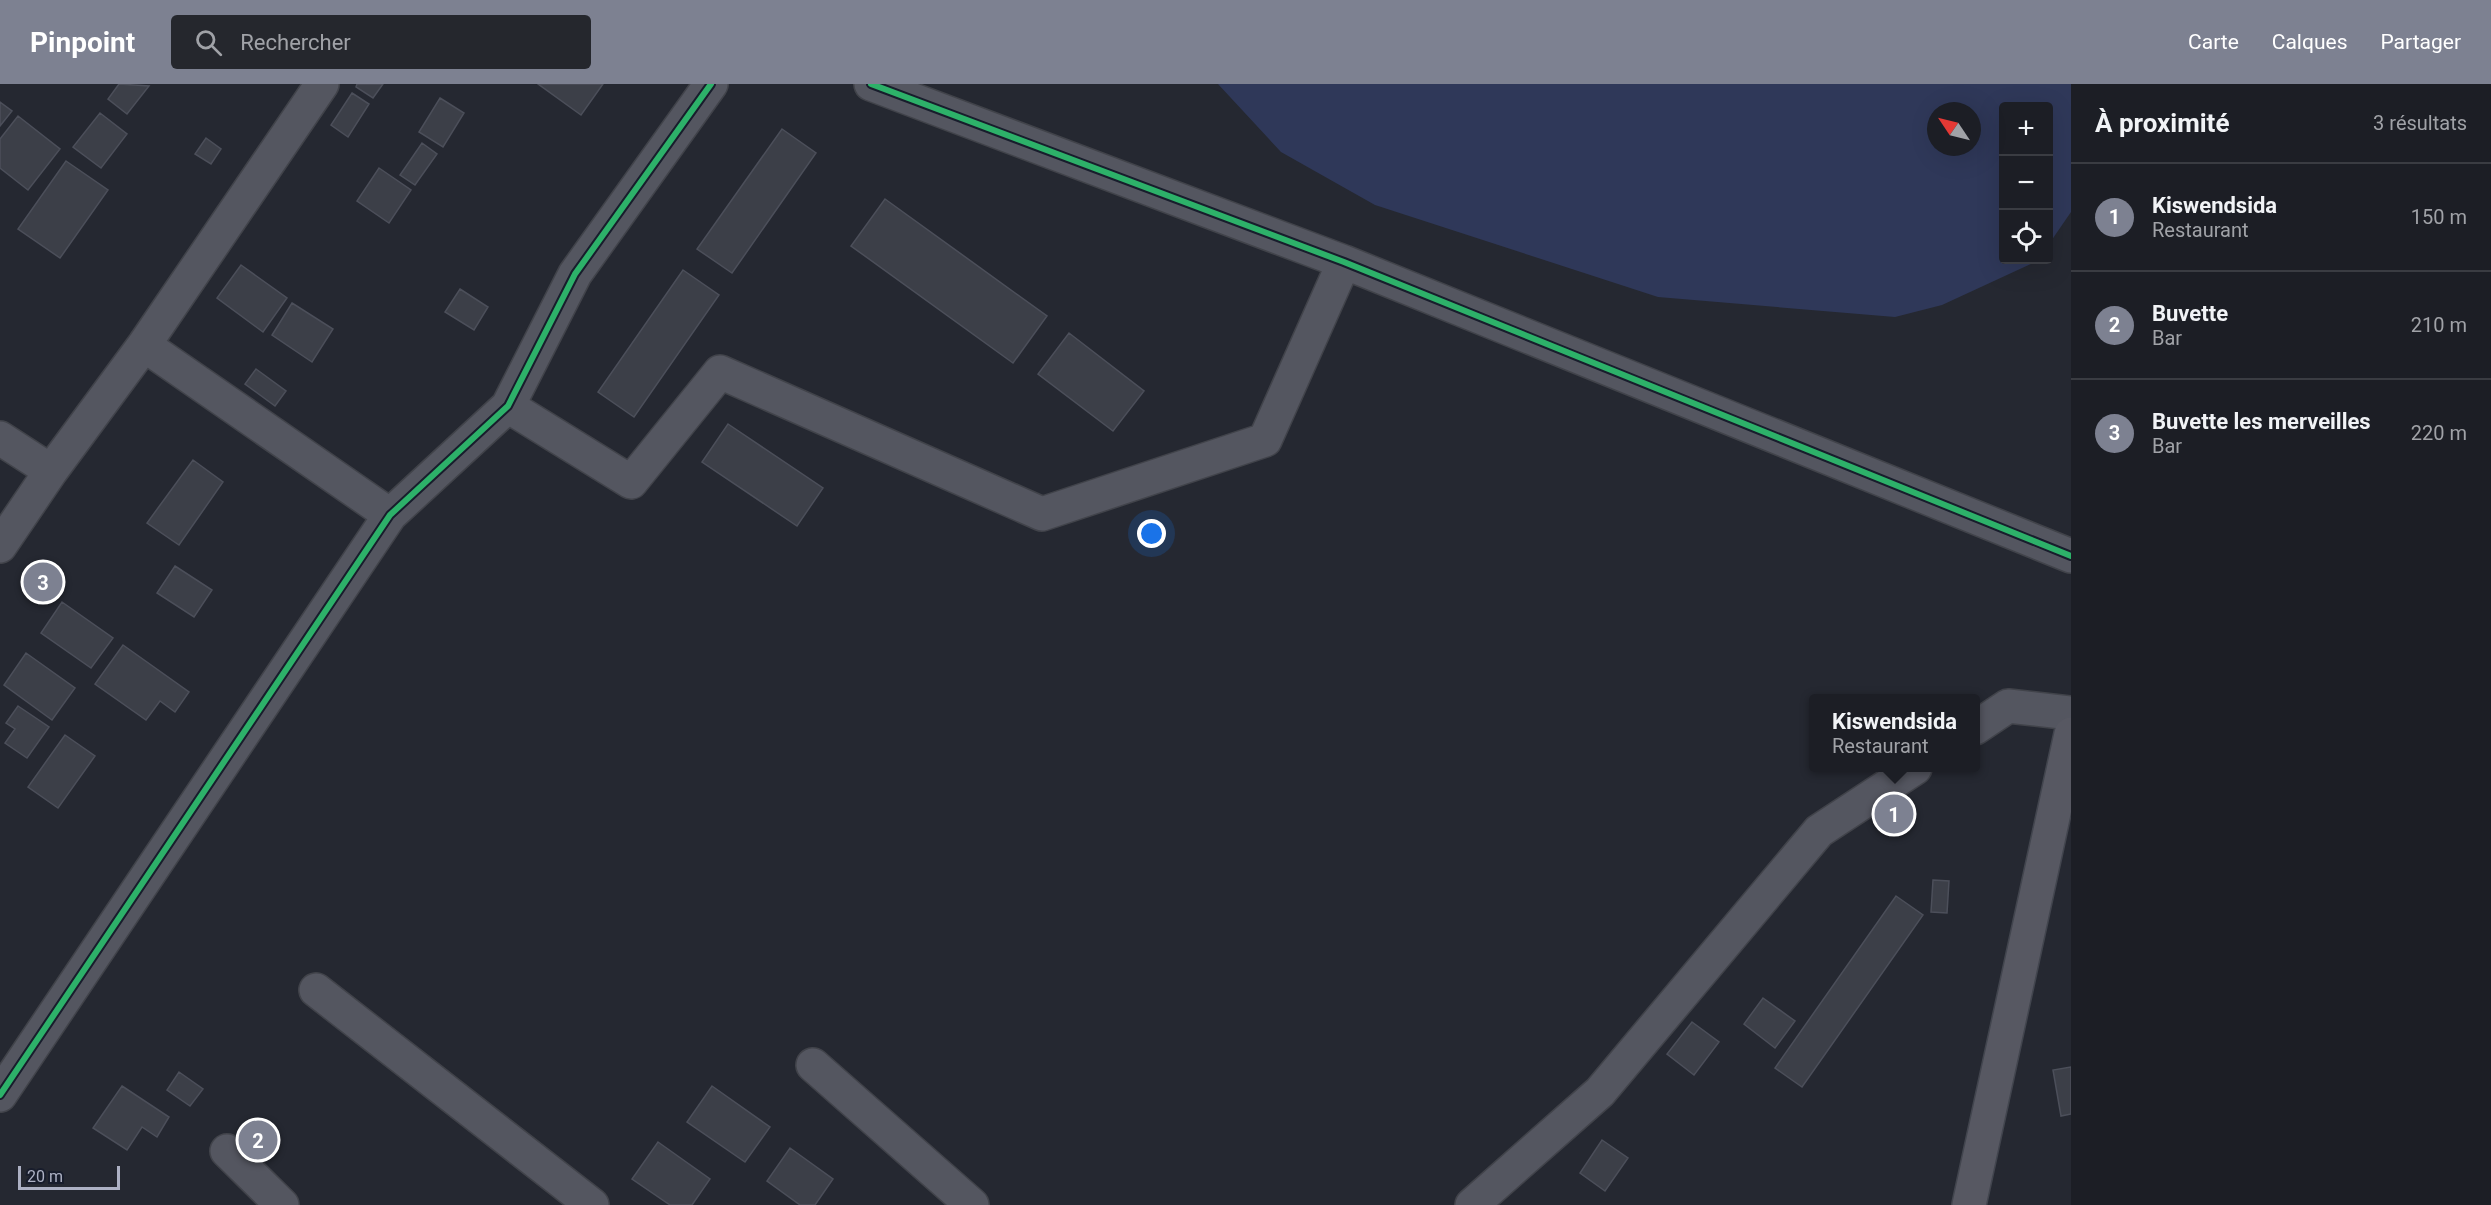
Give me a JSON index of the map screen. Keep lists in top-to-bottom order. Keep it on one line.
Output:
{"scale_bar":"20 m","north":"top left","page":{"header":"Pinpoint","search":"Rechercher","nav":["Carte","Calques","Partager"],"heading":["À proximité","3 résultats"],"map_buttons":["+","−"],"list":[{"mark":"1","name":"Kiswendsida","note":"Restaurant","value":"150 m"},{"mark":"2","name":"Buvette","note":"Bar","value":"210 m"},{"mark":"3","name":"Buvette les merveilles","note":"Bar","value":"220 m"}],"pins":["3","1","2"],"popup":["Kiswendsida","Restaurant"],"scale":"20 m"}}
